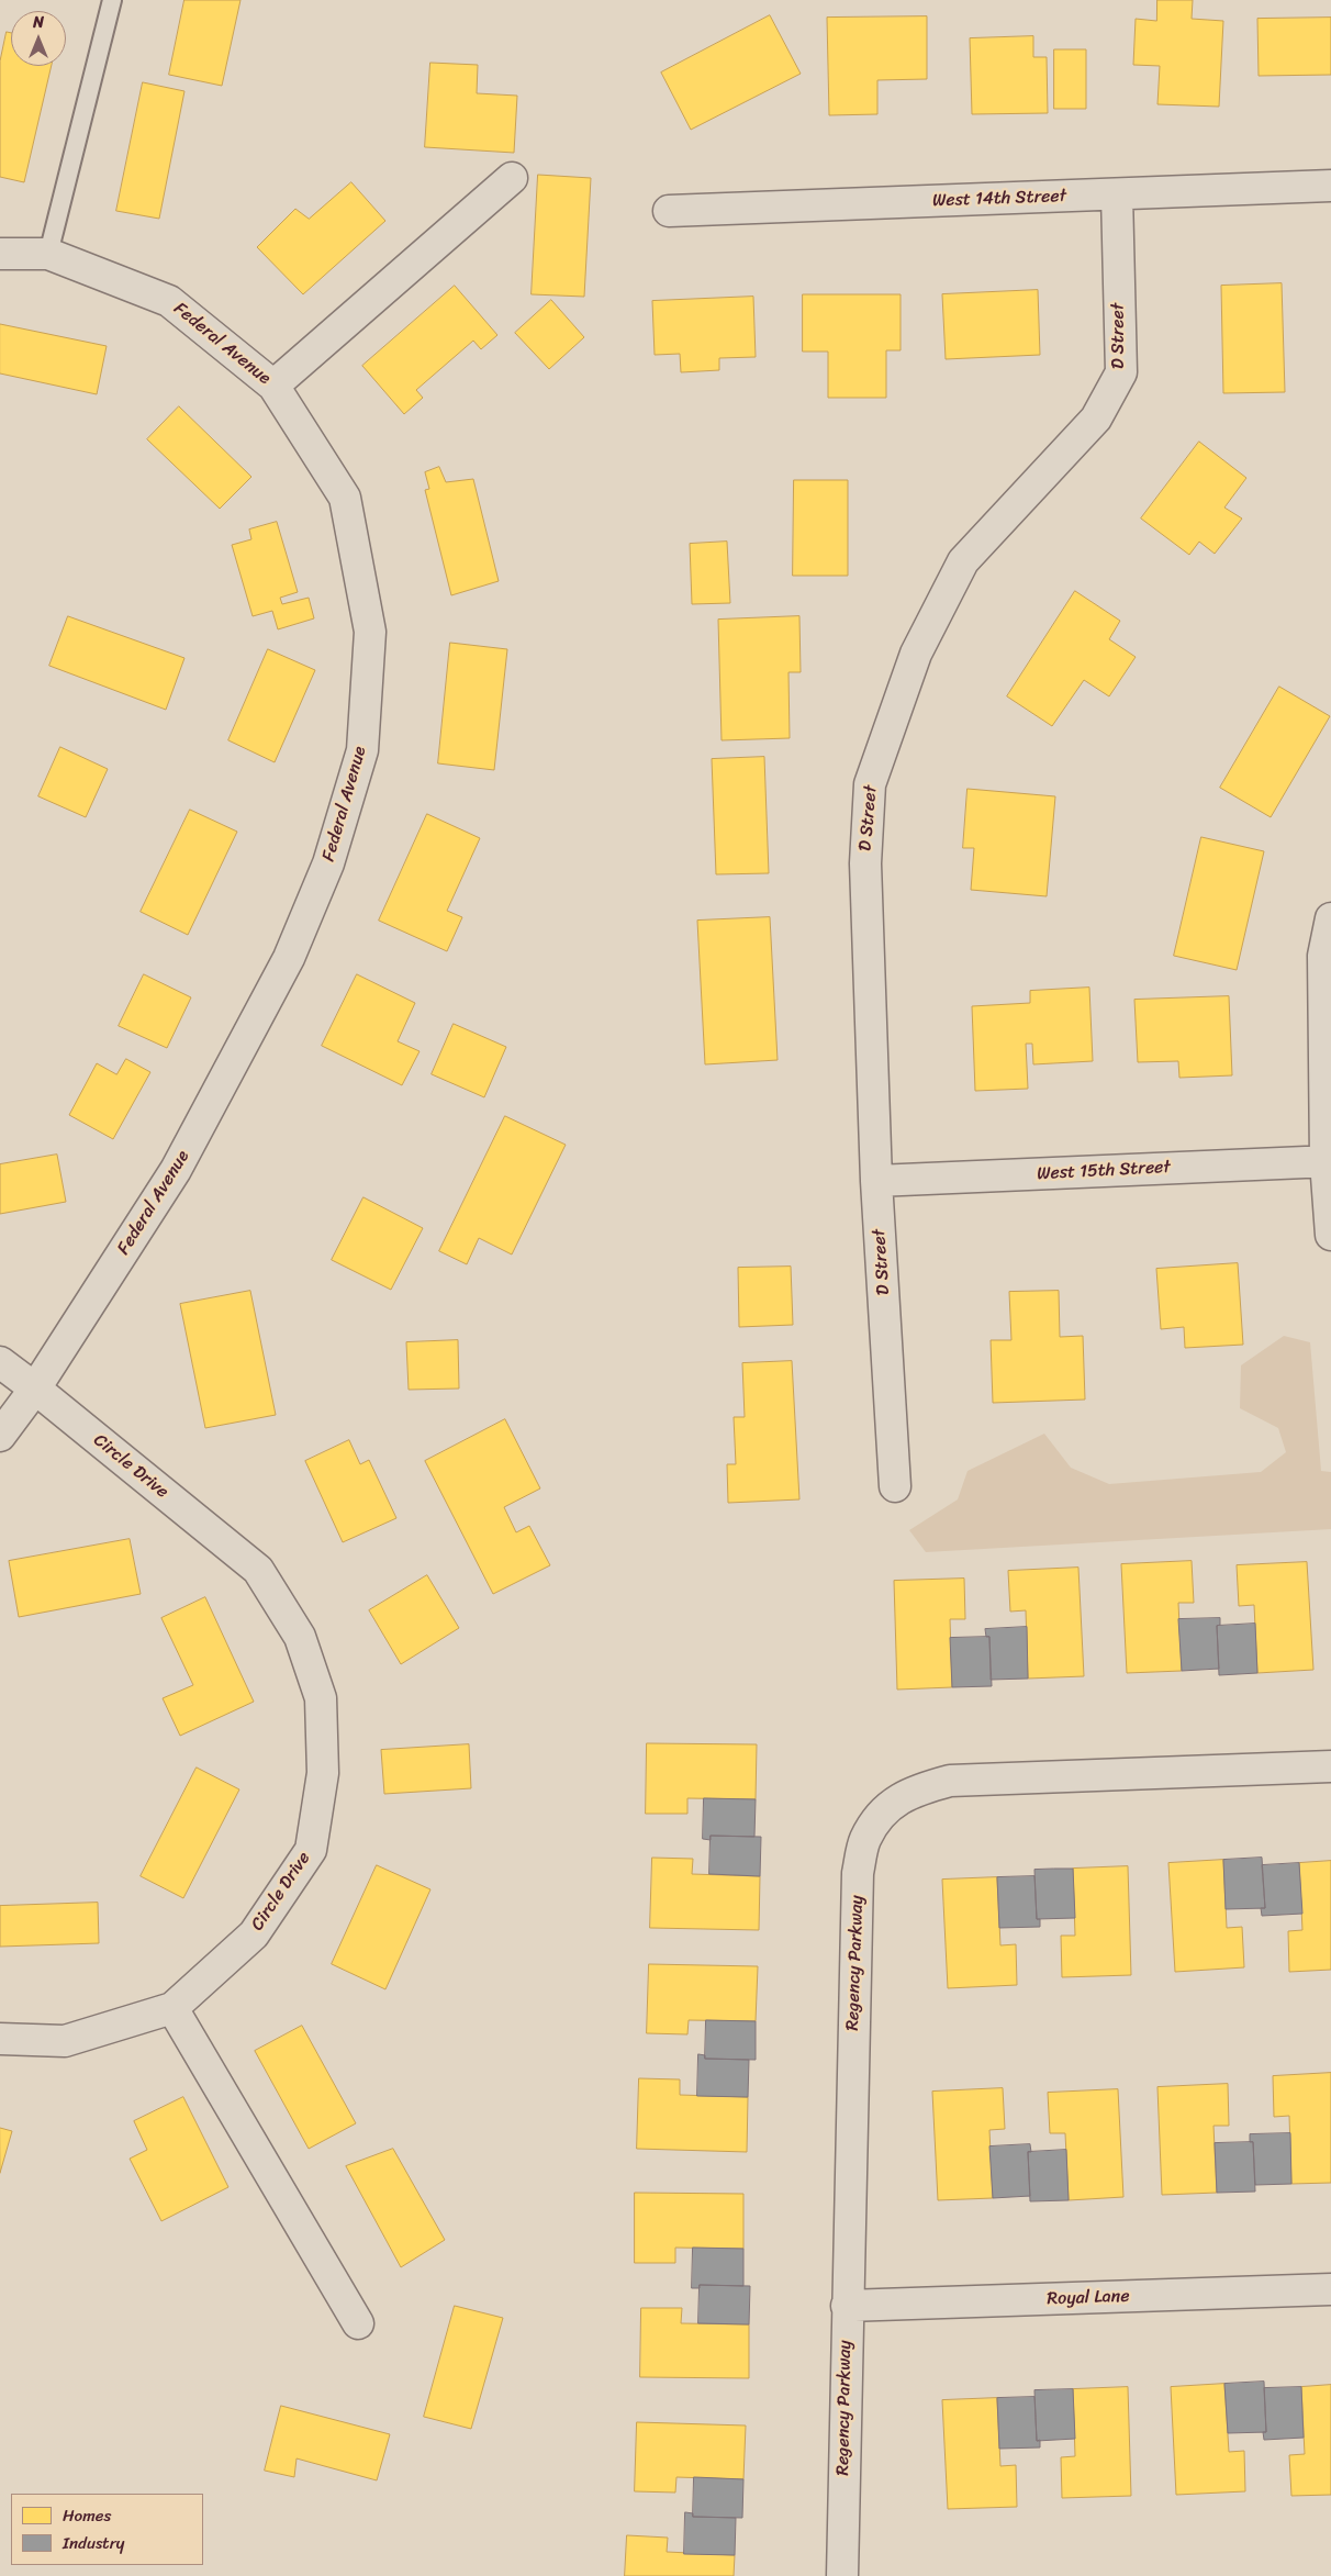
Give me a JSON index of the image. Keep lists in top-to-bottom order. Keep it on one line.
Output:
{"streets":{"street":["West 14th Street","D Street","Federal Avenue","West 15th Street","Circle Drive","Regency Parkway","Royal Lane"]},"crossings":[["West 14th Street","D Street"],["D Street","West 15th Street"],["Federal Avenue","Circle Drive"],["Regency Parkway","Royal Lane"]],"legend":["Homes","Industry"],"north":"top"}
